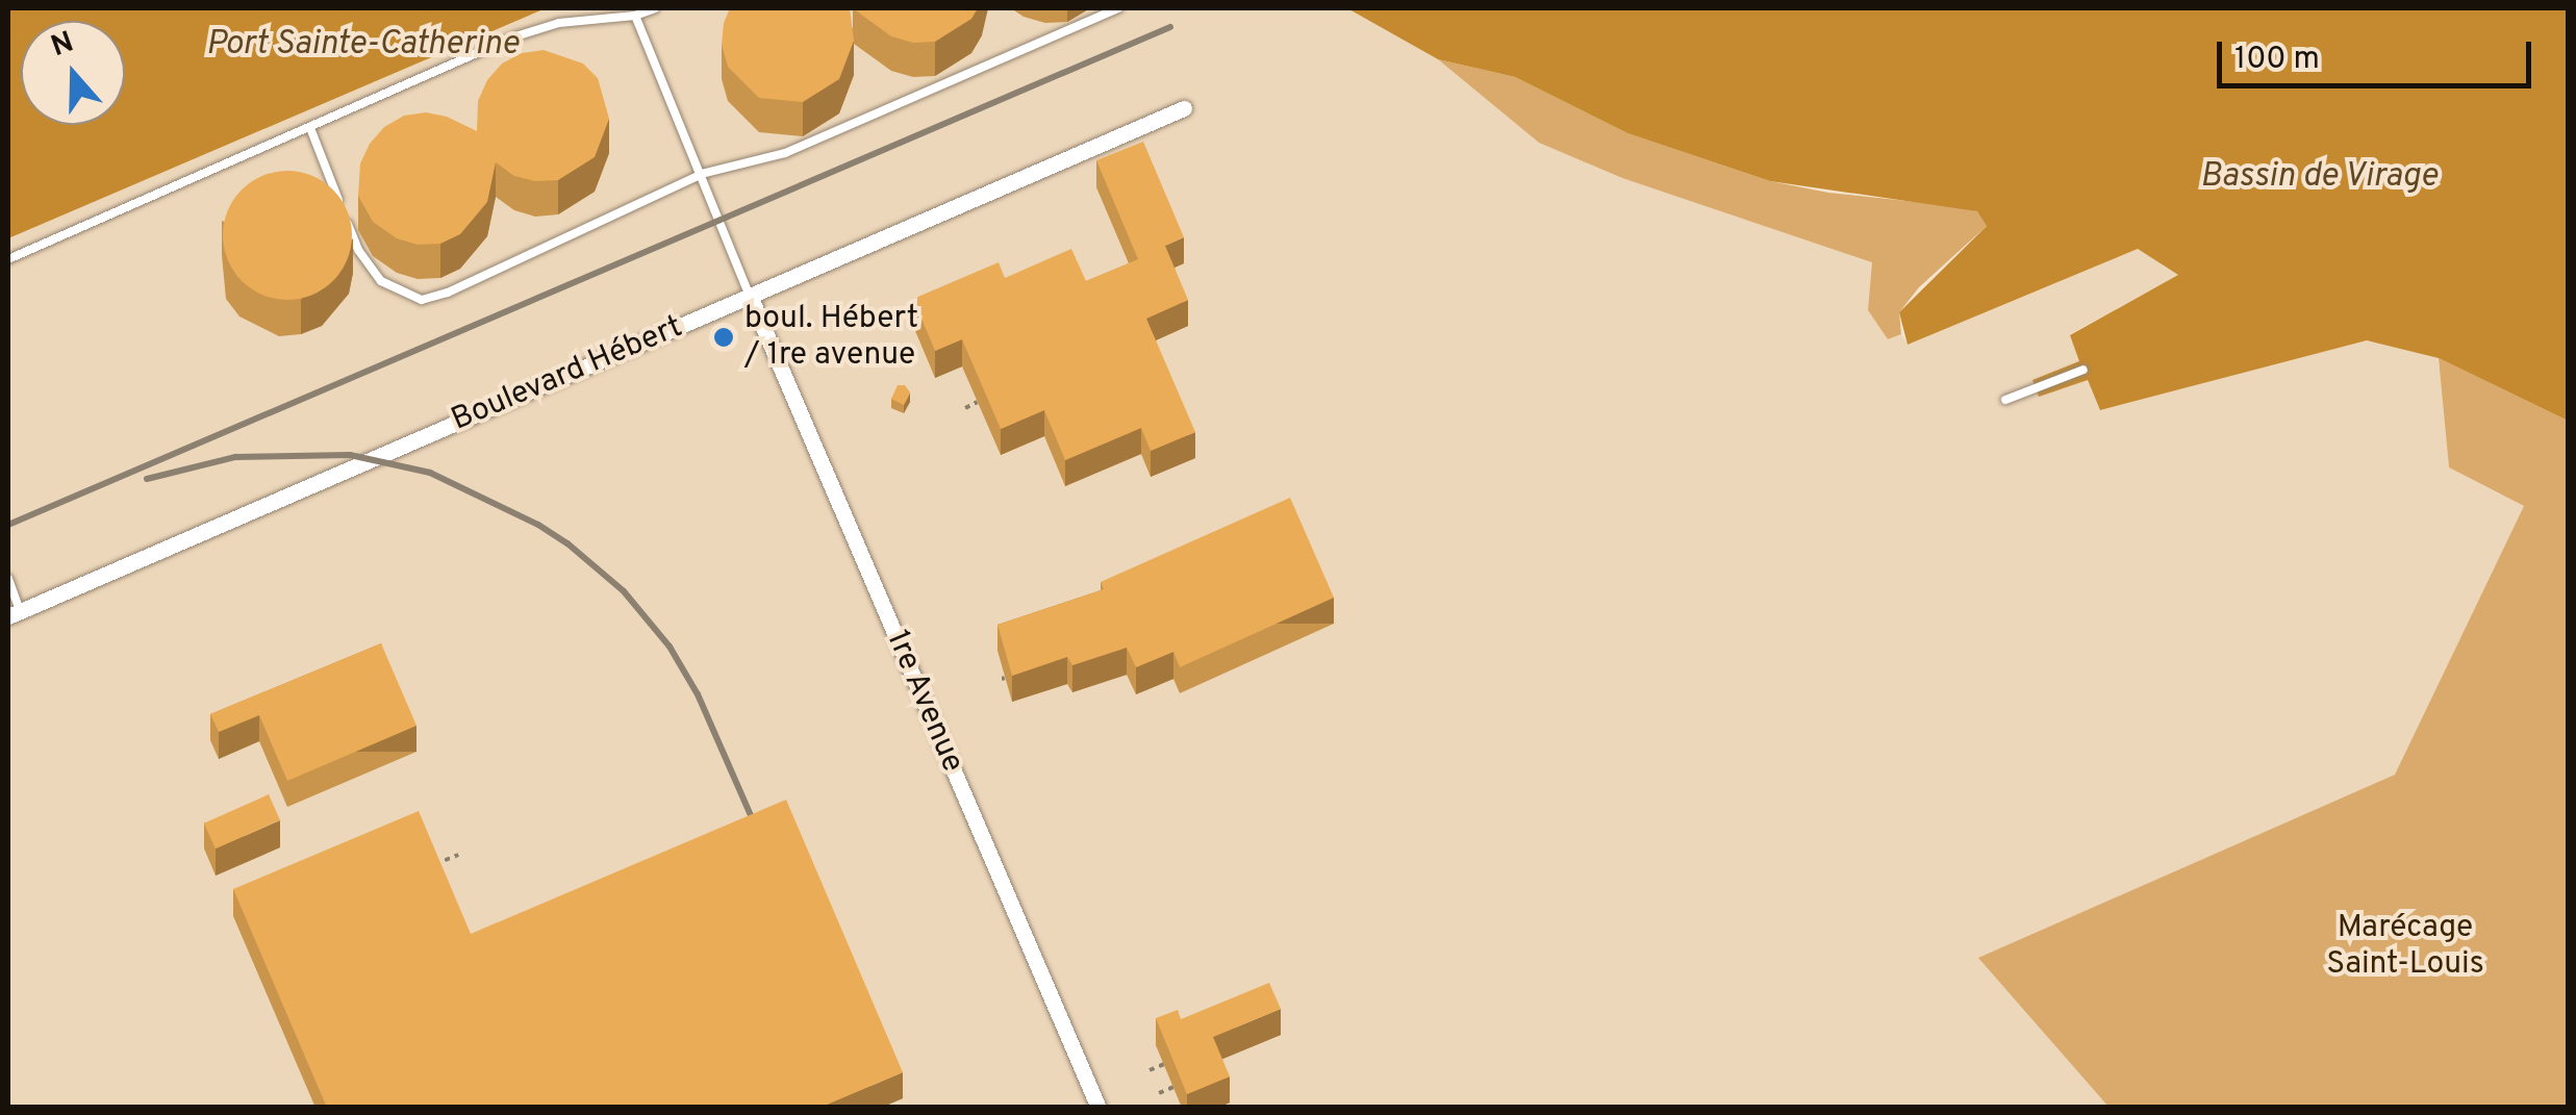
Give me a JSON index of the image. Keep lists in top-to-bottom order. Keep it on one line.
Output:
{"streets":{"street":["Boulevard Hébert","1re Avenue"]},"crossings":[["Boulevard Hébert","1re Avenue"]],"water":["Port Sainte-Catherine","Bassin de Virage"],"parks":["Marécage Saint-Louis"],"places":["boul. Hébert / 1re avenue"],"scale_bar":"100 m","north":"top"}
